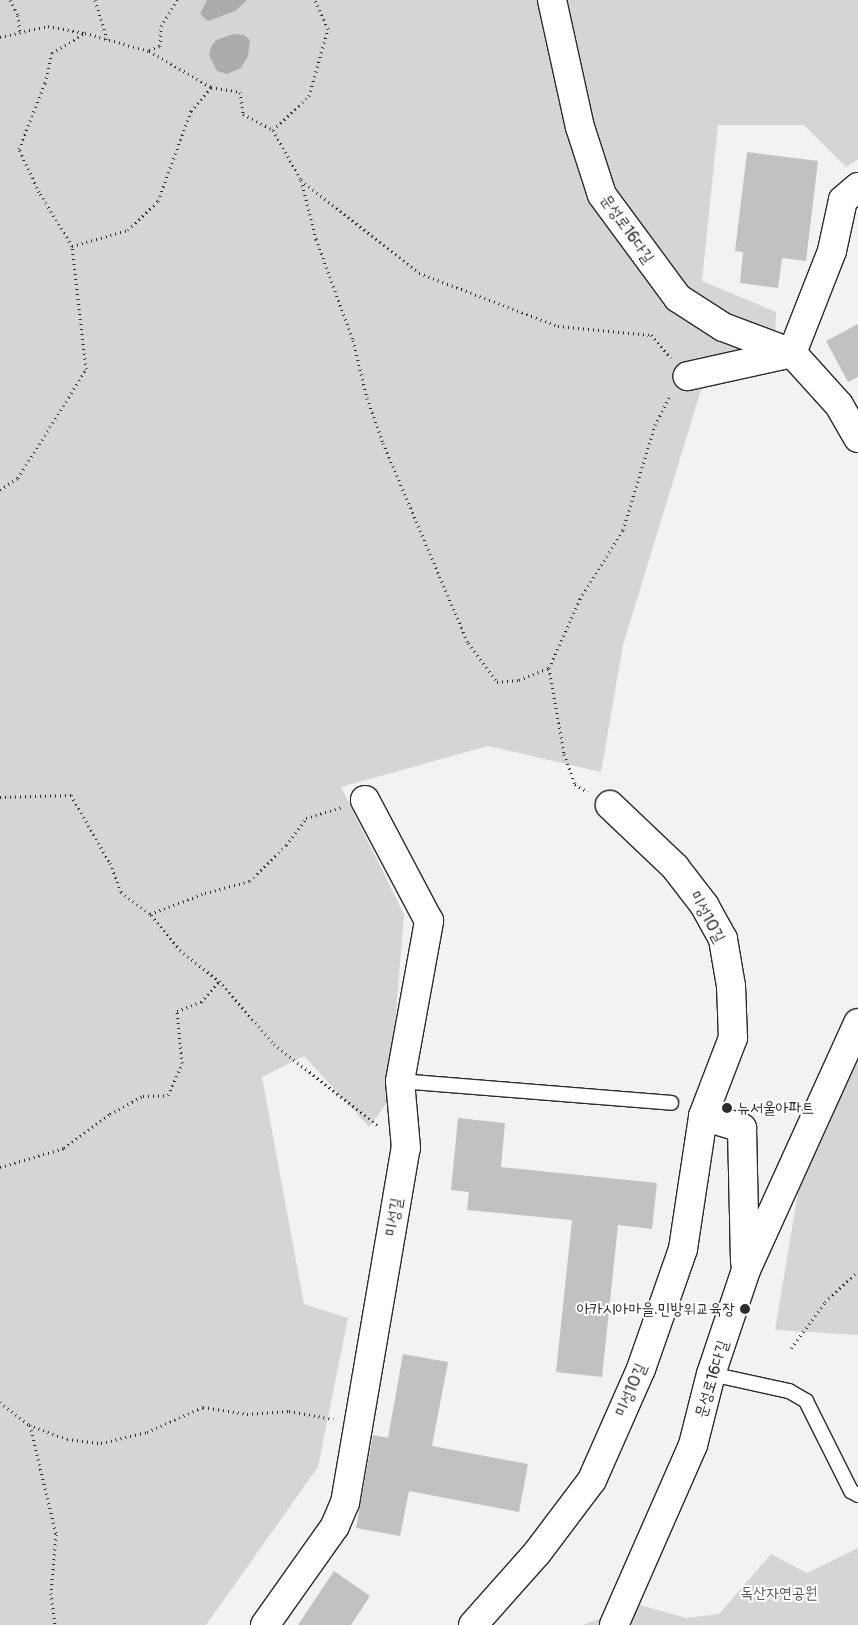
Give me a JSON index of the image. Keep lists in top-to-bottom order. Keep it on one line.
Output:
{"streets":{"street":["문성로16다길","미성10길","미성길"]},"parks":["독산자연공원"],"places":["뉴서울아파트","아카시아마을.민방위교육장"]}
